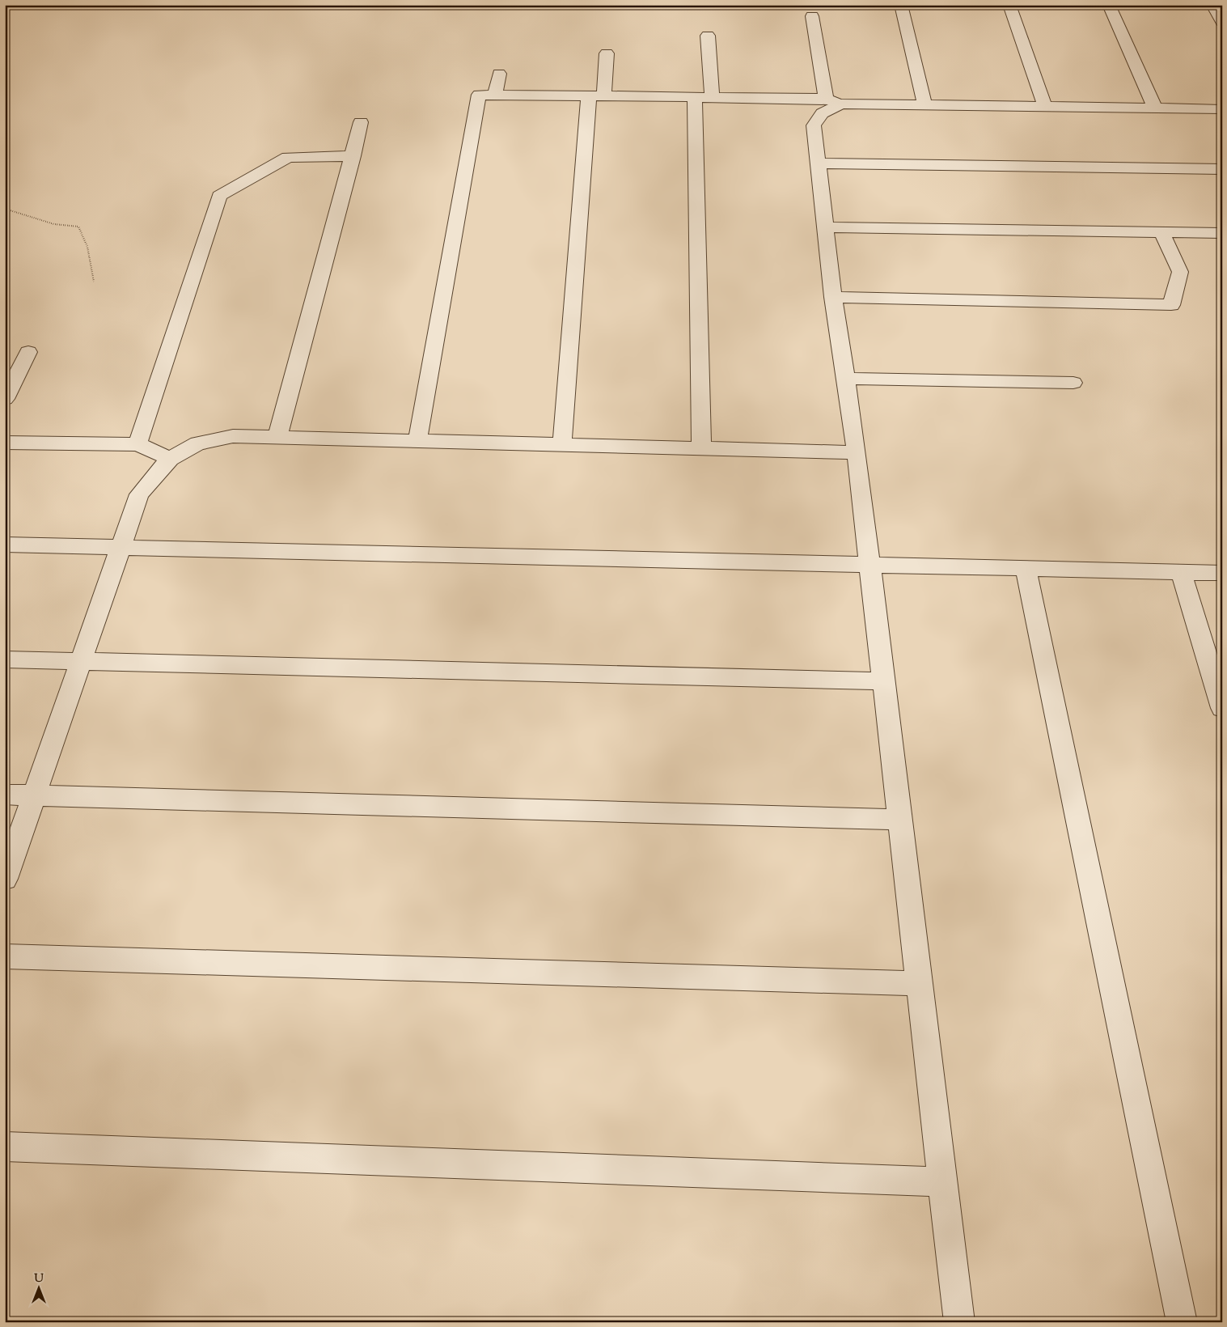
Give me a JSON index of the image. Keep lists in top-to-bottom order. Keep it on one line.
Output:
{"north":"top"}
